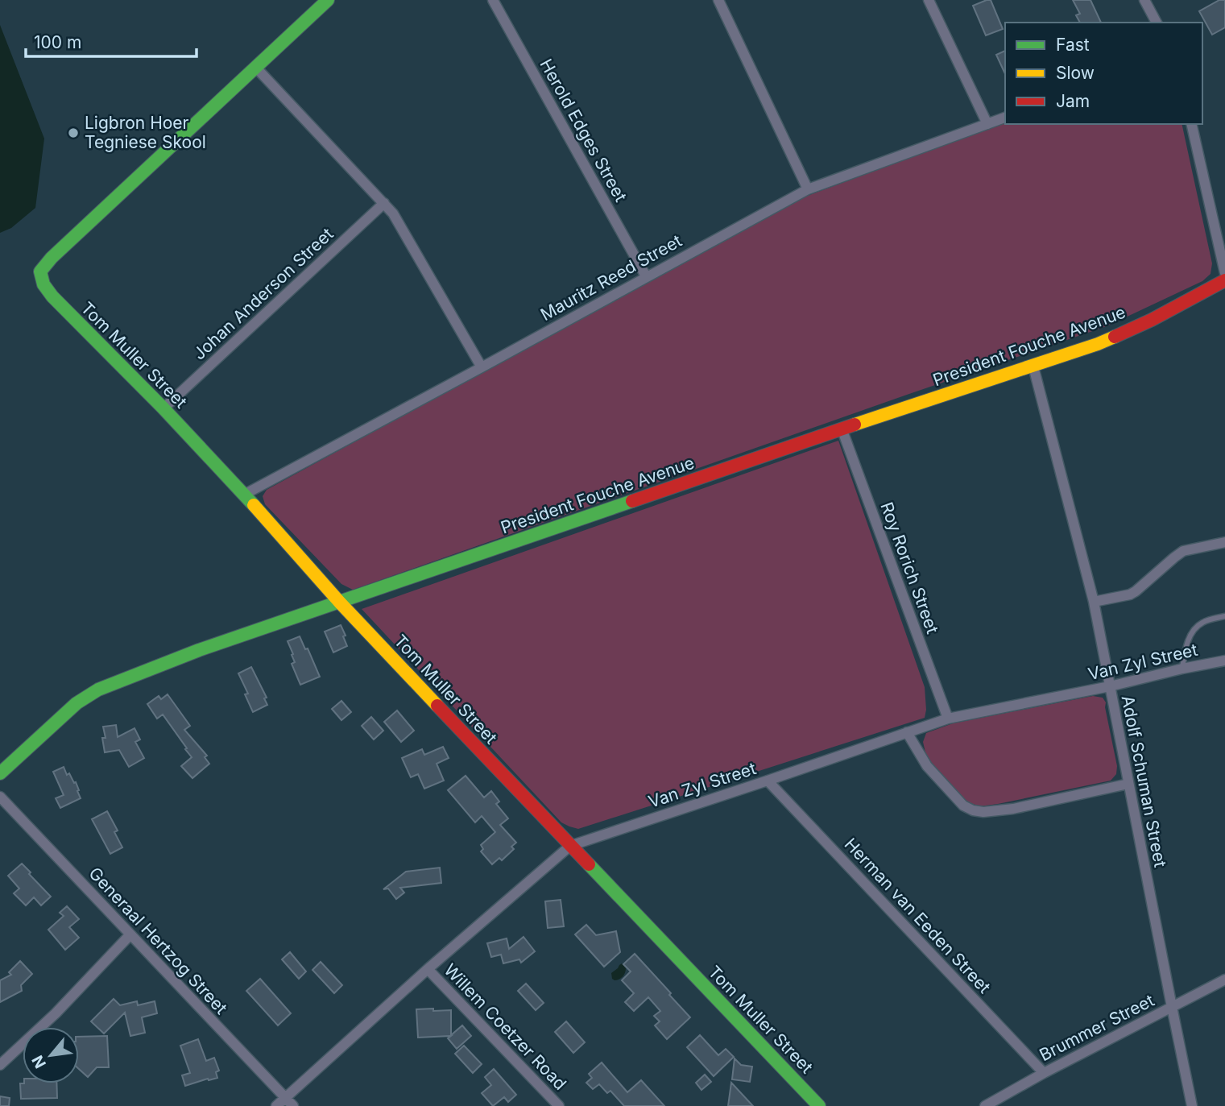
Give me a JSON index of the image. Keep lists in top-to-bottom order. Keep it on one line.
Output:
{"streets":{"street":["Herold Edges Street","Mauritz Reed Street","Johan Anderson Street","President Fouche Avenue","Tom Muller Street","Roy Rorich Street","Van Zyl Street","Adolf Schuman Street","Herman van Eeden Street","Generaal Hertzog Street","Willem Coetzer Road","Brummer Street"]},"crossings":[["Herold Edges Street","Mauritz Reed Street"],["Mauritz Reed Street","Tom Muller Street"],["Johan Anderson Street","Tom Muller Street"],["President Fouche Avenue","Tom Muller Street"],["President Fouche Avenue","Roy Rorich Street"],["President Fouche Avenue","Adolf Schuman Street"],["Tom Muller Street","Van Zyl Street"],["Roy Rorich Street","Van Zyl Street"],["Van Zyl Street","Adolf Schuman Street"],["Van Zyl Street","Herman van Eeden Street"],["Van Zyl Street","Generaal Hertzog Street"],["Van Zyl Street","Willem Coetzer Road"],["Adolf Schuman Street","Brummer Street"],["Herman van Eeden Street","Brummer Street"]],"places":["Ligbron Hoer Tegniese Skool"],"legend":["Fast","Slow","Jam"],"scale_bar":"100 m","north":"bottom left"}
